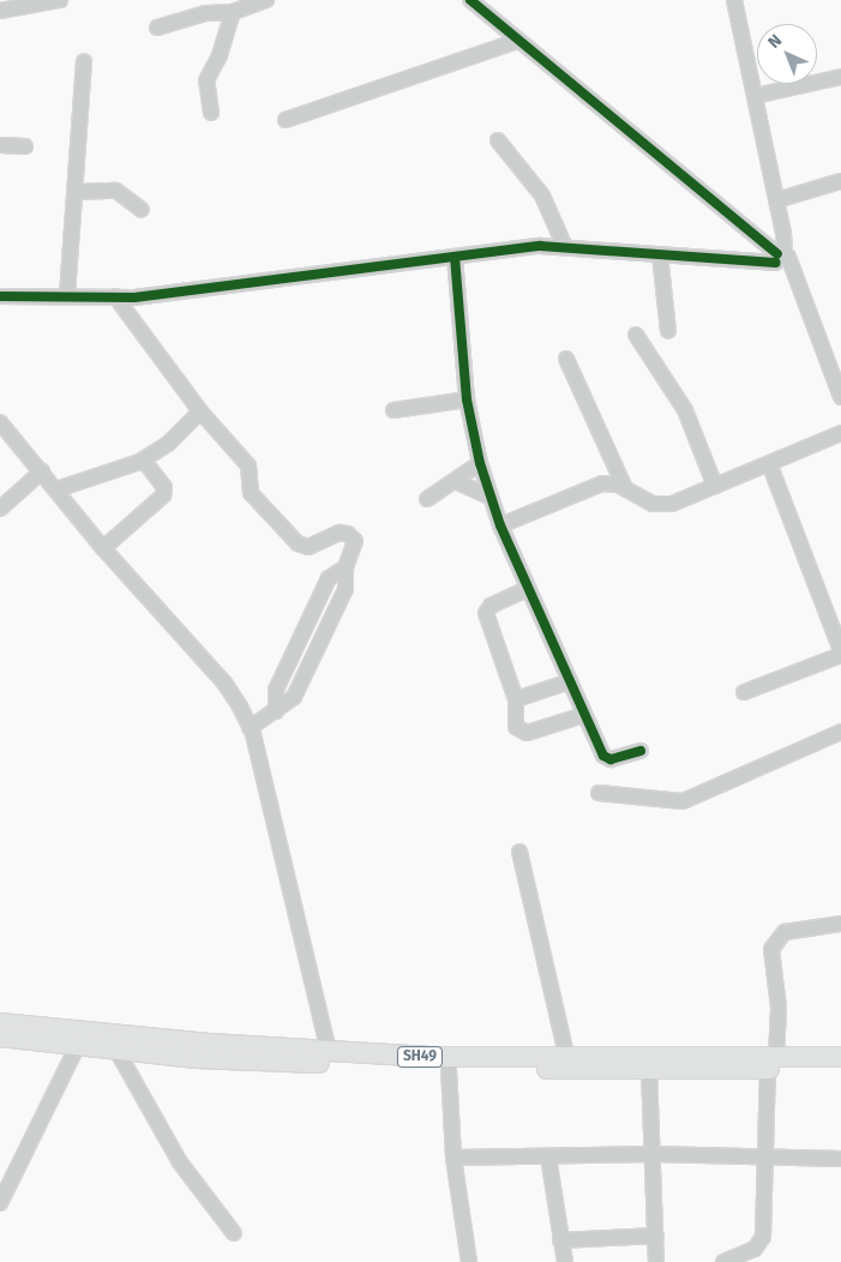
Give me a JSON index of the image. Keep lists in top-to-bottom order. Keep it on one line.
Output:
{"streets":{"main road":["SH49"]},"north":"top left"}
